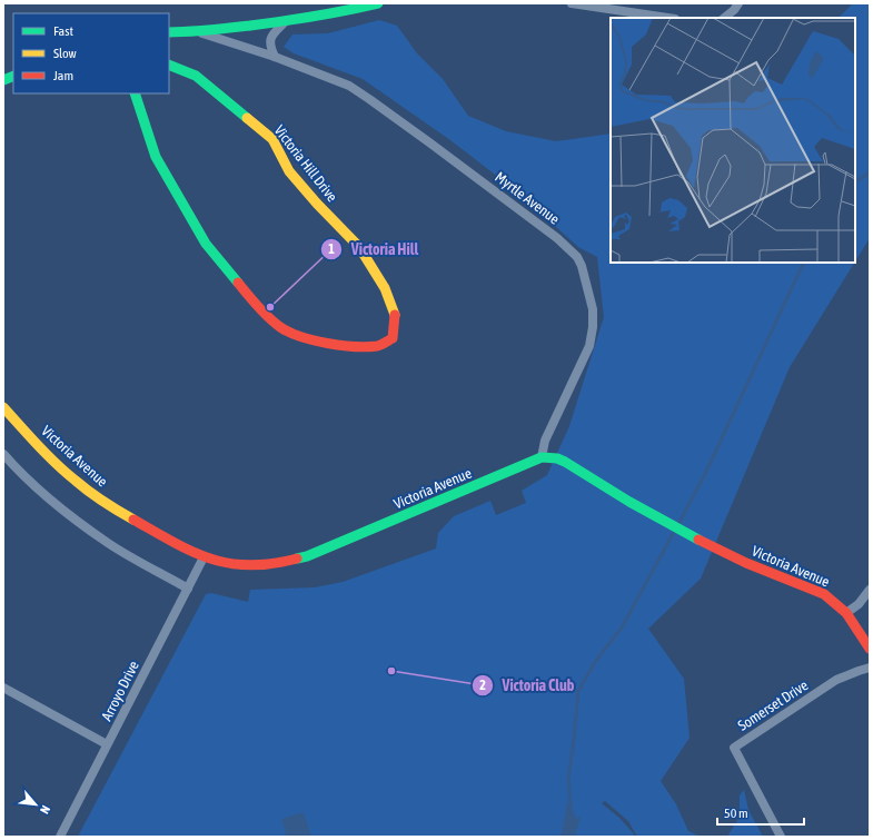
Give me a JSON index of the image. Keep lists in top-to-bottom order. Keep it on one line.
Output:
{"streets":{"street":["Victoria Hill Drive","Myrtle Avenue","Victoria Avenue","Arroyo Drive","Somerset Drive"]},"crossings":[["Myrtle Avenue","Victoria Avenue"],["Victoria Avenue","Arroyo Drive"]],"places":["Victoria Hill","Victoria Club"],"legend":["Fast","Slow","Jam"],"scale_bar":"50 m","north":"bottom right"}
